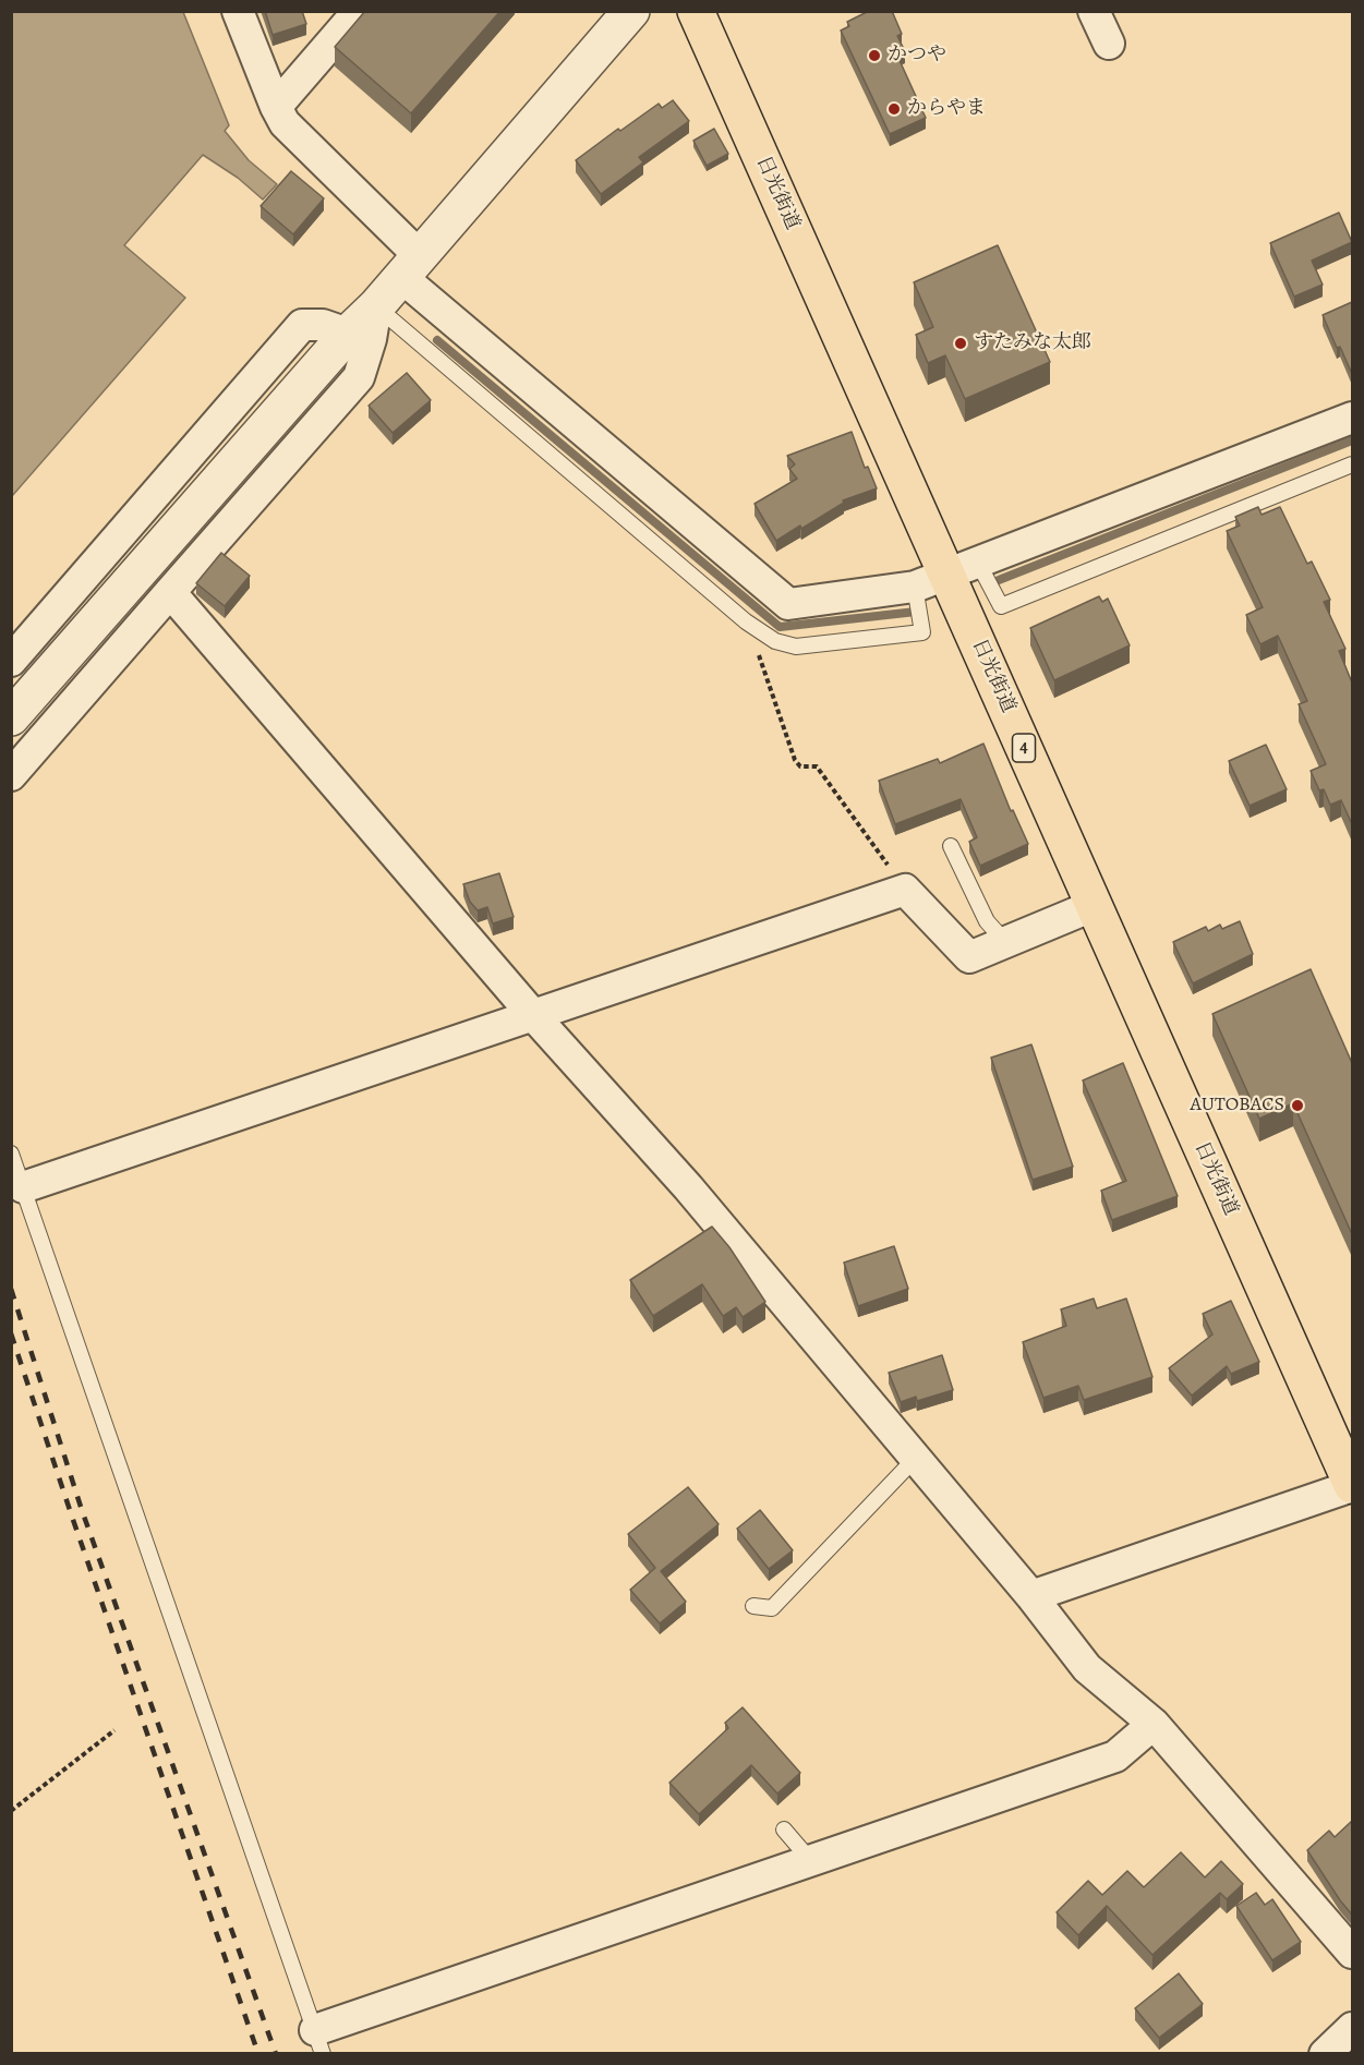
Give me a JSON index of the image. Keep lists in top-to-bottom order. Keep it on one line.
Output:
{"streets":{"highway":["日光街道","4"]},"places":["かつや","からやま","すたみな太郎","AUTOBACS"]}
